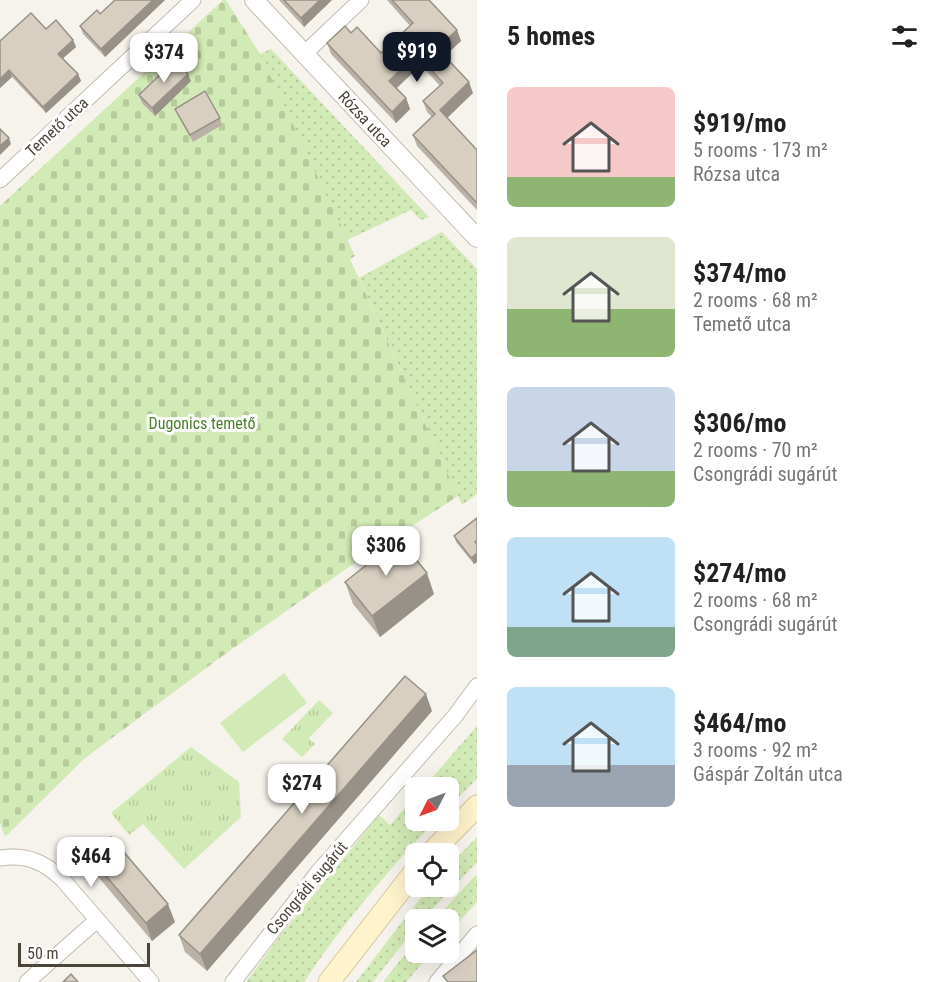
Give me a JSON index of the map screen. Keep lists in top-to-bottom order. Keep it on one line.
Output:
{"streets":{"street":["Rózsa utca","Temető utca","Csongrádi sugárút"]},"parks":["Dugonics temető"],"scale_bar":"50 m","north":"bottom left","page":{"heading":"5 homes","price":["$919","$374","$306","$274","$464"],"list":[{"name":"$919/mo","note":"5 rooms · 173 m² · Rózsa utca"},{"name":"$374/mo","note":"2 rooms · 68 m² · Temető utca"},{"name":"$306/mo","note":"2 rooms · 70 m² · Csongrádi sugárút"},{"name":"$274/mo","note":"2 rooms · 68 m² · Csongrádi sugárút"},{"name":"$464/mo","note":"3 rooms · 92 m² · Gáspár Zoltán utca"}],"scale":"50 m"}}
